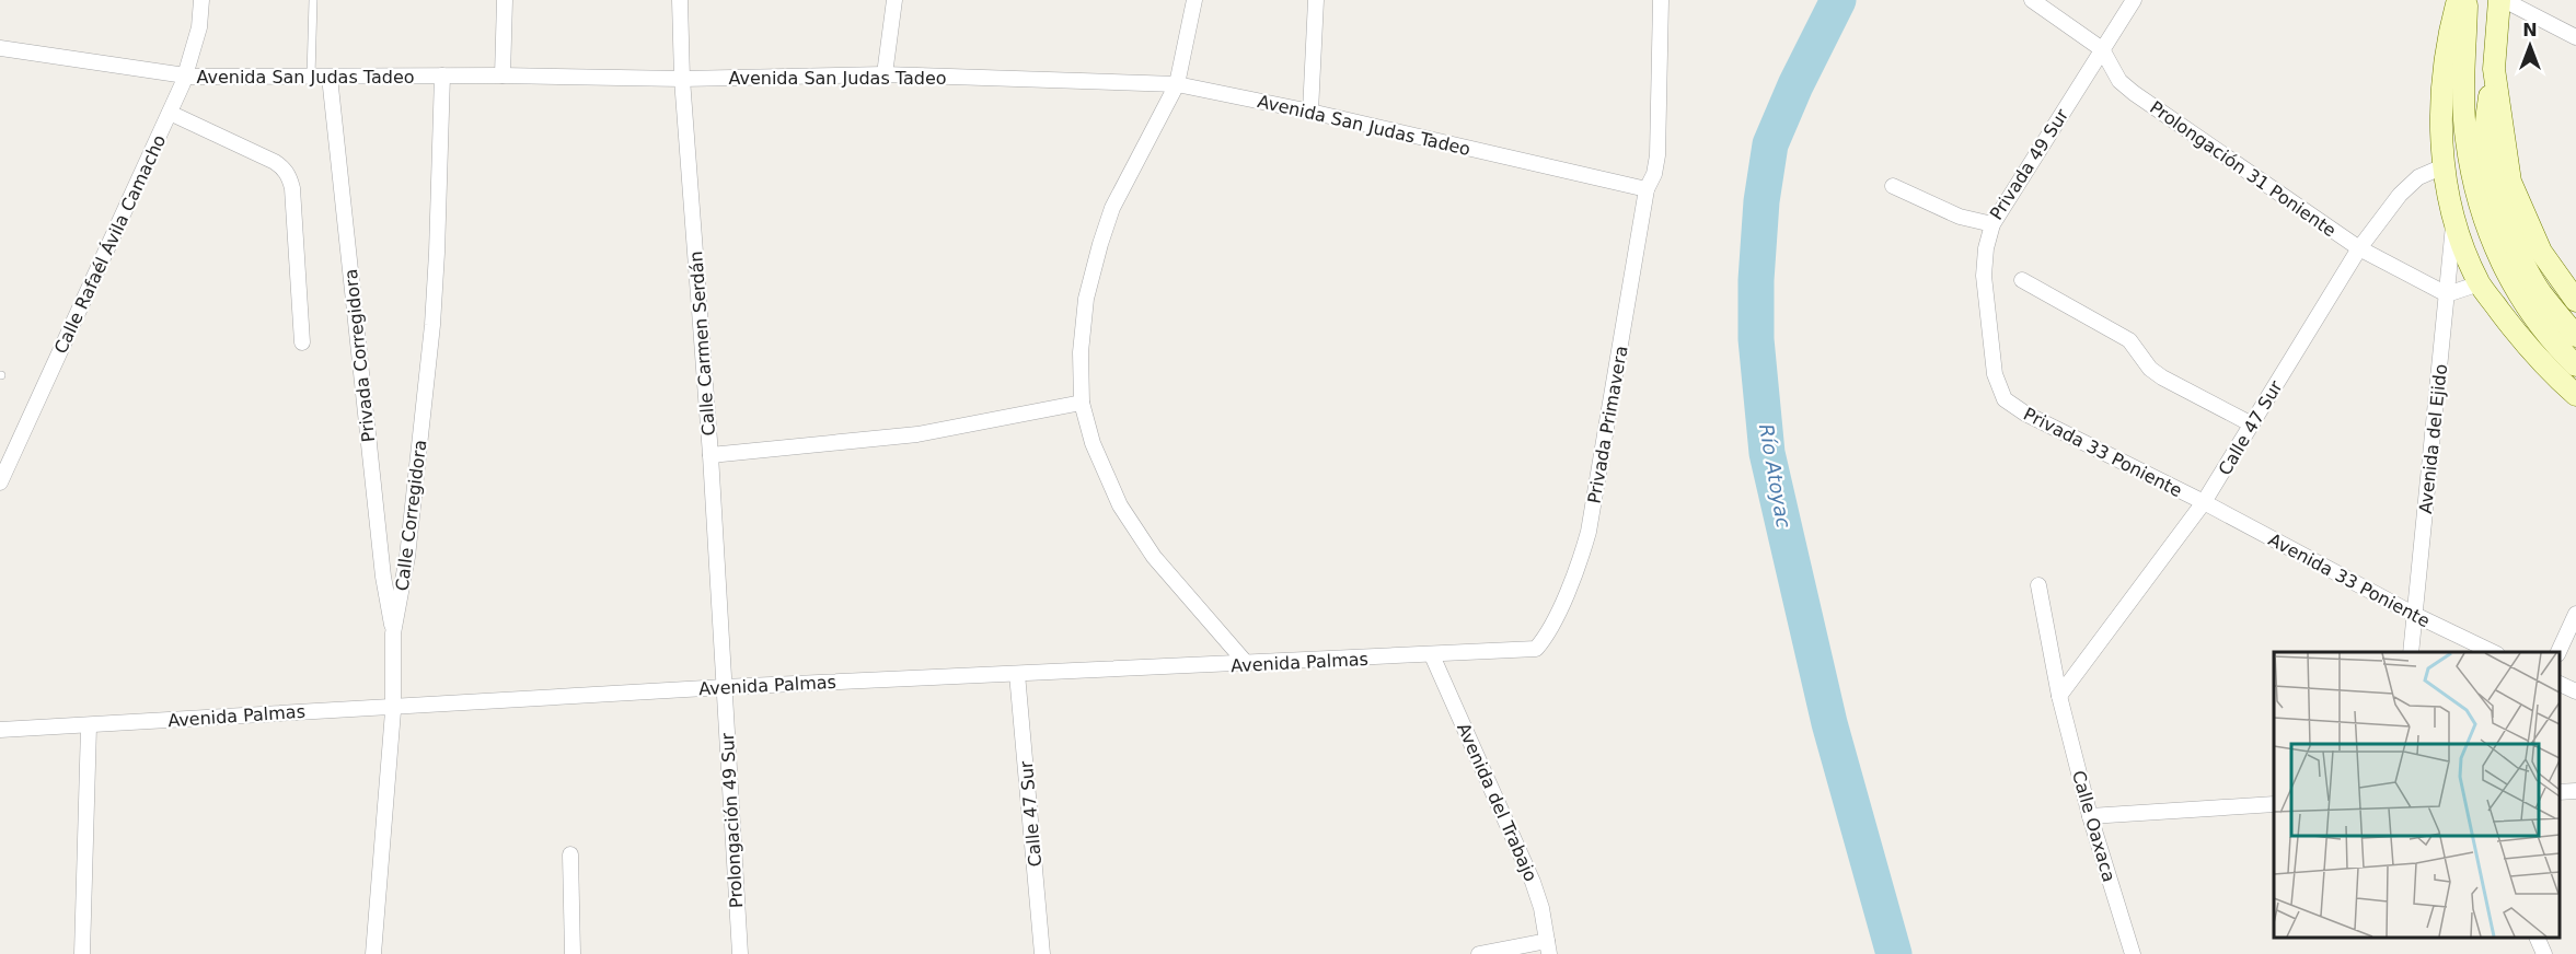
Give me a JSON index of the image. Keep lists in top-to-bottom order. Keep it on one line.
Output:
{"streets":{"street":["Avenida San Judas Tadeo","Privada 49 Sur","Prolongación 31 Poniente","Calle Rafaél Ávila Camacho","Calle Carmen Serdán","Privada Corregidora","Privada Primavera","Calle 47 Sur","Avenida del Ejido","Privada 33 Poniente","Calle Corregidora","Avenida 33 Poniente","Avenida Palmas","Avenida del Trabajo","Prolongación 49 Sur","Calle Oaxaca"]},"crossings":[["Avenida San Judas Tadeo","Calle Rafaél Ávila Camacho"],["Avenida San Judas Tadeo","Calle Carmen Serdán"],["Avenida San Judas Tadeo","Privada Corregidora"],["Avenida San Judas Tadeo","Privada Primavera"],["Avenida San Judas Tadeo","Calle Corregidora"],["Privada 49 Sur","Prolongación 31 Poniente"],["Privada 49 Sur","Privada 33 Poniente"],["Prolongación 31 Poniente","Calle 47 Sur"],["Prolongación 31 Poniente","Avenida del Ejido"],["Calle Carmen Serdán","Avenida Palmas"],["Calle Carmen Serdán","Prolongación 49 Sur"],["Privada Corregidora","Calle Corregidora"],["Privada Primavera","Avenida Palmas"],["Calle 47 Sur","Privada 33 Poniente"],["Calle 47 Sur","Avenida 33 Poniente"],["Calle 47 Sur","Avenida Palmas"],["Calle 47 Sur","Calle Oaxaca"],["Avenida del Ejido","Avenida 33 Poniente"],["Privada 33 Poniente","Avenida 33 Poniente"],["Calle Corregidora","Avenida Palmas"],["Avenida Palmas","Avenida del Trabajo"],["Avenida Palmas","Prolongación 49 Sur"]],"water":["Río Atoyac"],"north":"top"}
